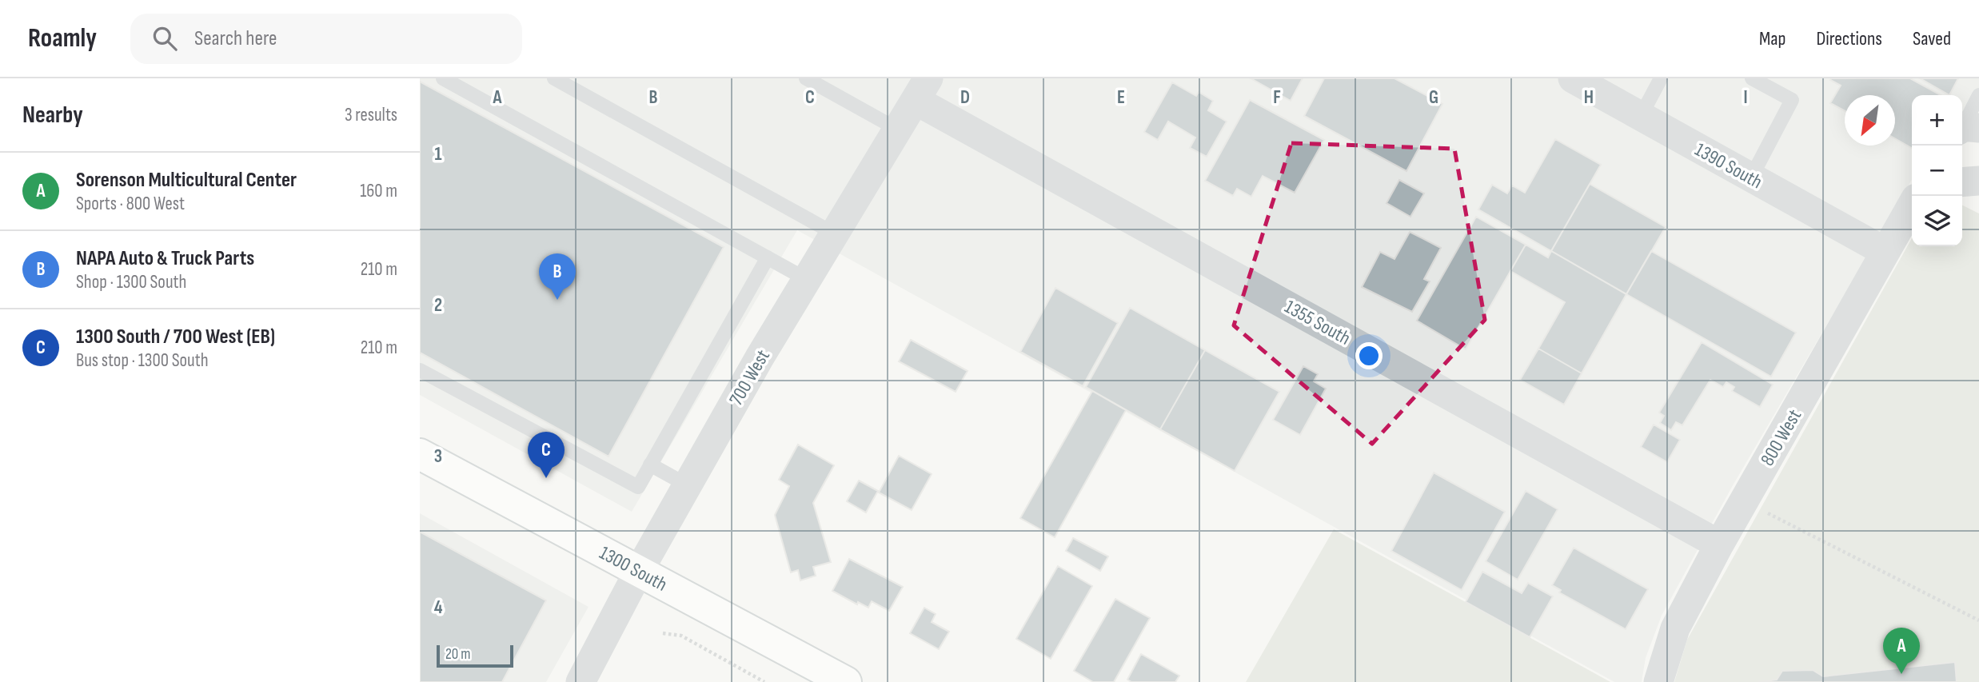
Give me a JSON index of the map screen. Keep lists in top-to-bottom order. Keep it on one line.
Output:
{"streets":{"main road":["1300 South"],"street":["1390 South","1355 South","700 West","800 West"]},"crossings":[["1390 South","800 West"],["1355 South","700 West"],["1355 South","800 West"],["700 West","1300 South"]],"scale_bar":"20 m","north":"bottom left","page":{"header":"Roamly","search":"Search here","nav":["Map","Directions","Saved"],"heading":["Nearby","3 results"],"map_buttons":["+","−"],"list":[{"mark":"A","name":"Sorenson Multicultural Center","note":"Sports · 800 West","value":"160 m"},{"mark":"B","name":"NAPA Auto & Truck Parts","note":"Shop · 1300 South","value":"210 m"},{"mark":"C","name":"1300 South / 700 West (EB)","note":"Bus stop · 1300 South","value":"210 m"}],"pins":["B","C","A"],"scale":"20 m"},"grid":{"columns":["A","B","C","D","E","F","G","H","I"],"rows":["1","2","3","4"]}}
